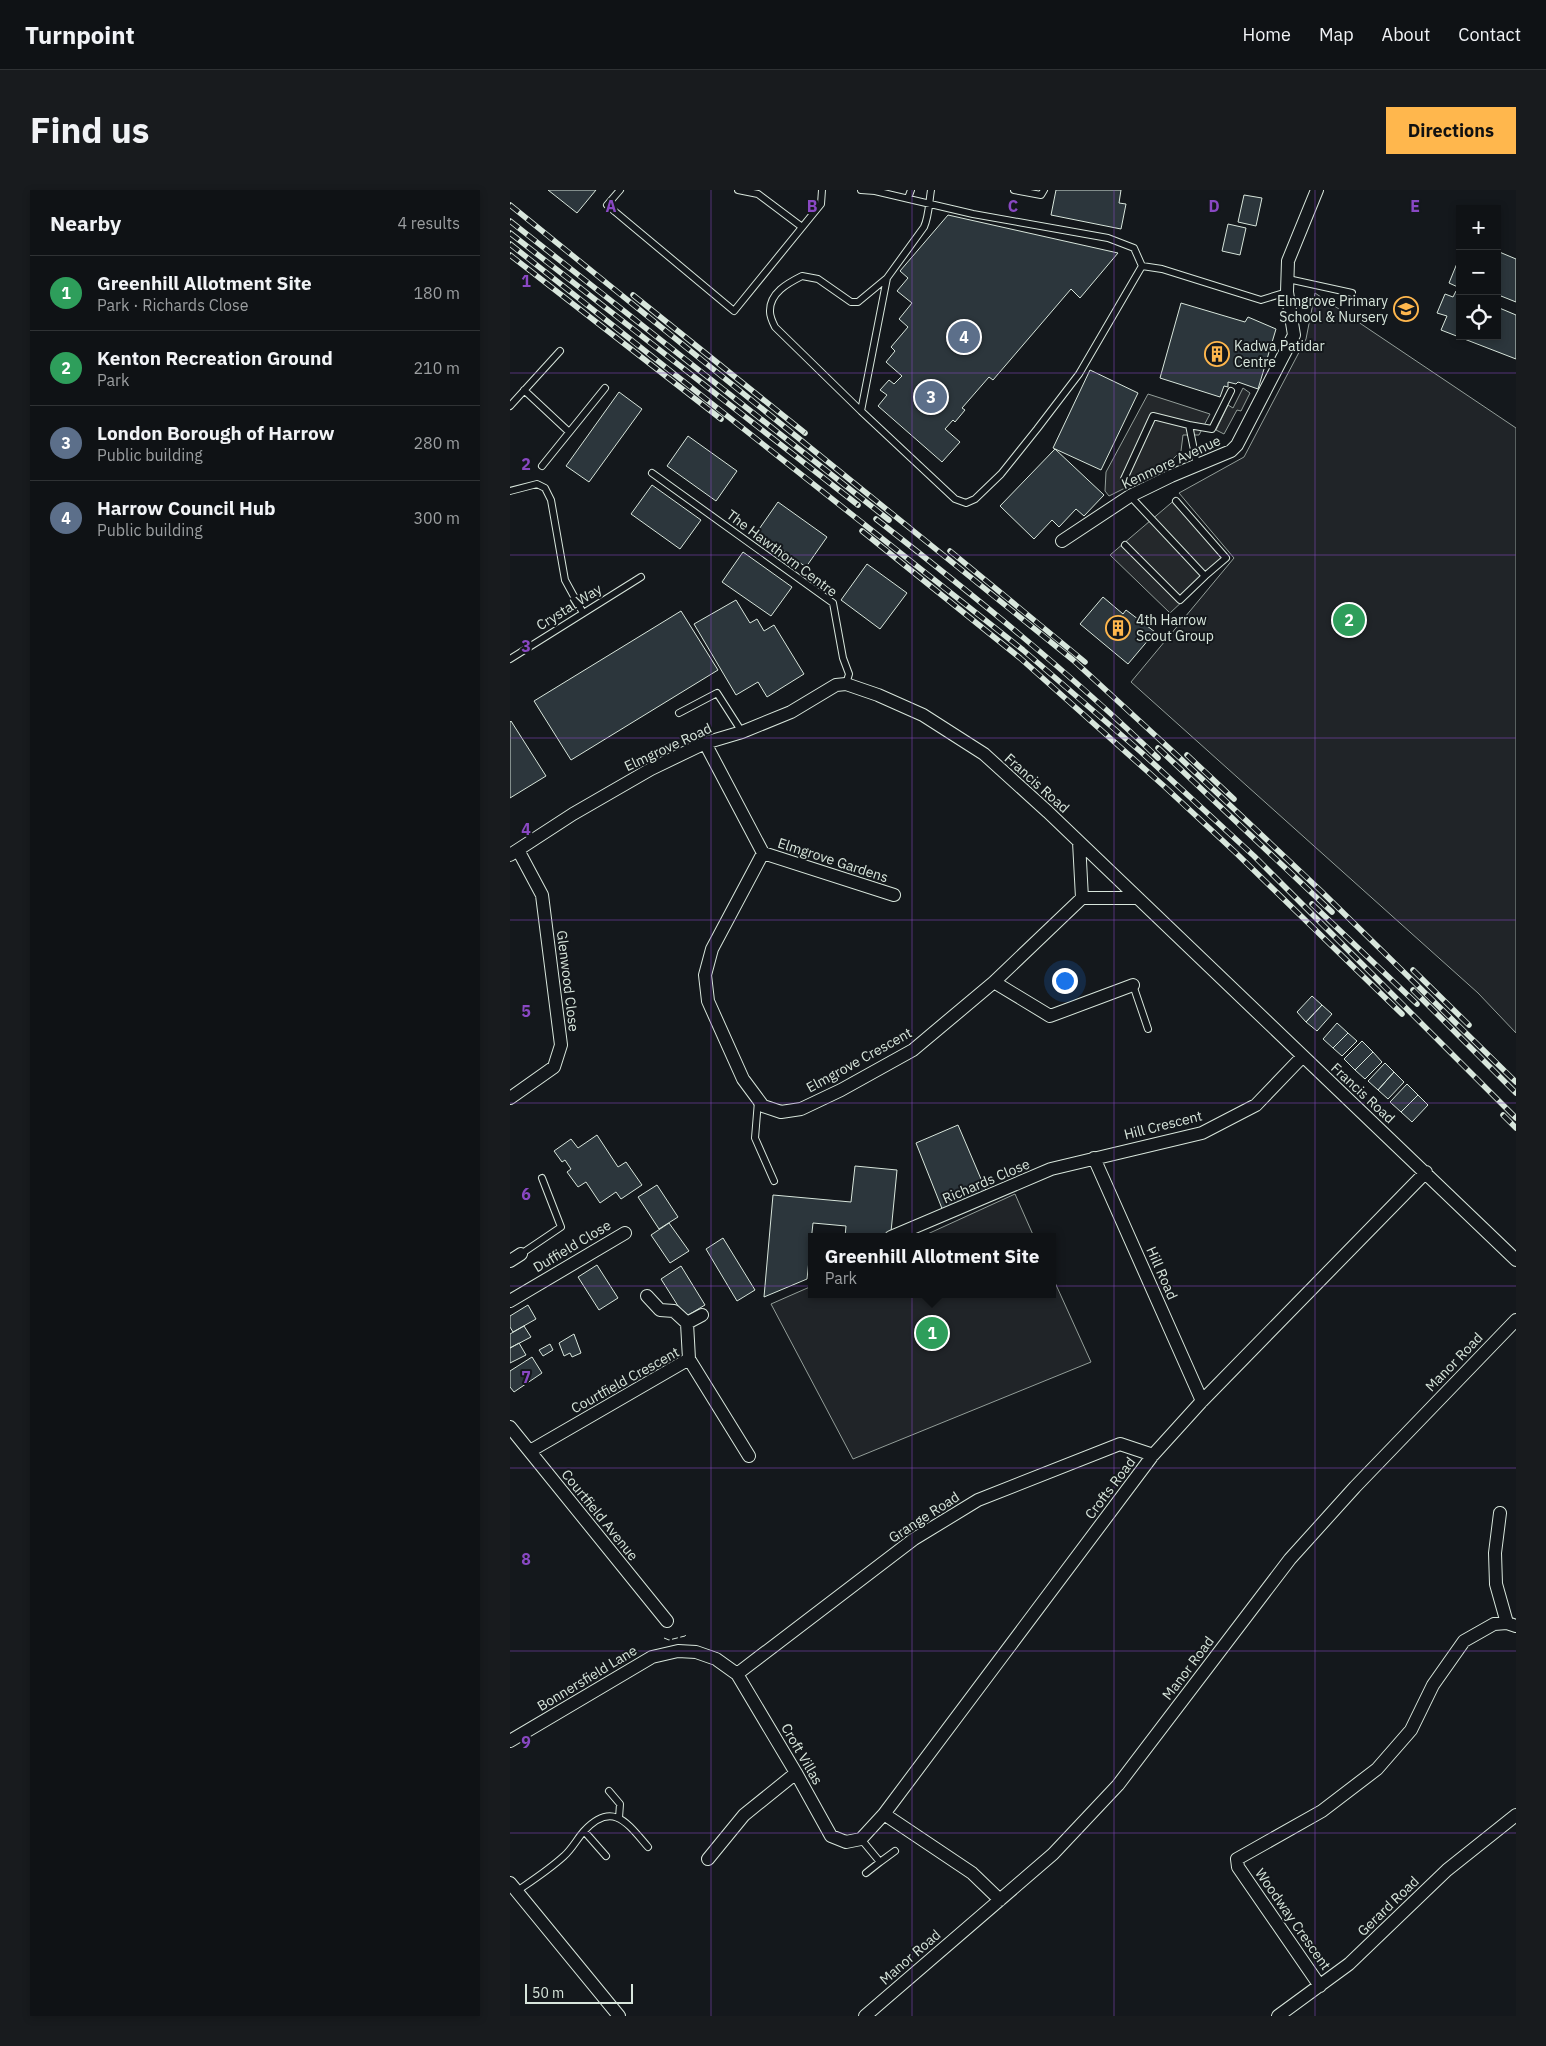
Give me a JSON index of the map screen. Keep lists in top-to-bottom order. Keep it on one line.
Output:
{"streets":{"street":["Kenmore Avenue","Elmgrove Road","Francis Road","Elmgrove Gardens","Glenwood Close","Elmgrove Crescent","Hill Crescent","Richards Close","Duffield Close","Hill Road","Manor Road","Courtfield Crescent","Crofts Road","Courtfield Avenue","Grange Road","Bonnersfield Lane","Croft Villas","Gerard Road","Woodway Crescent"],"lane":["The Hawthorn Centre","Crystal Way"]},"crossings":[["The Hawthorn Centre","Elmgrove Road"],["The Hawthorn Centre","Francis Road"],["Elmgrove Road","Francis Road"],["Elmgrove Road","Glenwood Close"],["Francis Road","Hill Crescent"],["Francis Road","Crofts Road"],["Elmgrove Gardens","Elmgrove Crescent"],["Hill Crescent","Richards Close"],["Hill Crescent","Hill Road"],["Richards Close","Hill Road"],["Hill Road","Crofts Road"],["Courtfield Crescent","Courtfield Avenue"],["Crofts Road","Grange Road"],["Crofts Road","Croft Villas"],["Grange Road","Bonnersfield Lane"],["Grange Road","Croft Villas"],["Bonnersfield Lane","Croft Villas"],["Gerard Road","Woodway Crescent"]],"places":{"school or university":["Elmgrove Primary School & Nursery"],"building":["Kadwa Patidar Centre","4th Harrow Scout Group"]},"scale_bar":"50 m","page":{"header":"Turnpoint","nav":["Home","Map","About","Contact"],"title":"Find us","buttons":"Directions","heading":["Nearby","4 results"],"map_buttons":["+","−"],"list":[{"mark":"1","name":"Greenhill Allotment Site","note":"Park · Richards Close","value":"180 m"},{"mark":"2","name":"Kenton Recreation Ground","note":"Park","value":"210 m"},{"mark":"3","name":"London Borough of Harrow","note":"Public building","value":"280 m"},{"mark":"4","name":"Harrow Council Hub","note":"Public building","value":"300 m"}],"pins":["4","3","2","1"],"popup":["Greenhill Allotment Site","Park"],"scale":"50 m"},"grid":{"columns":["A","B","C","D","E"],"rows":["1","2","3","4","5","6","7","8","9"]}}
